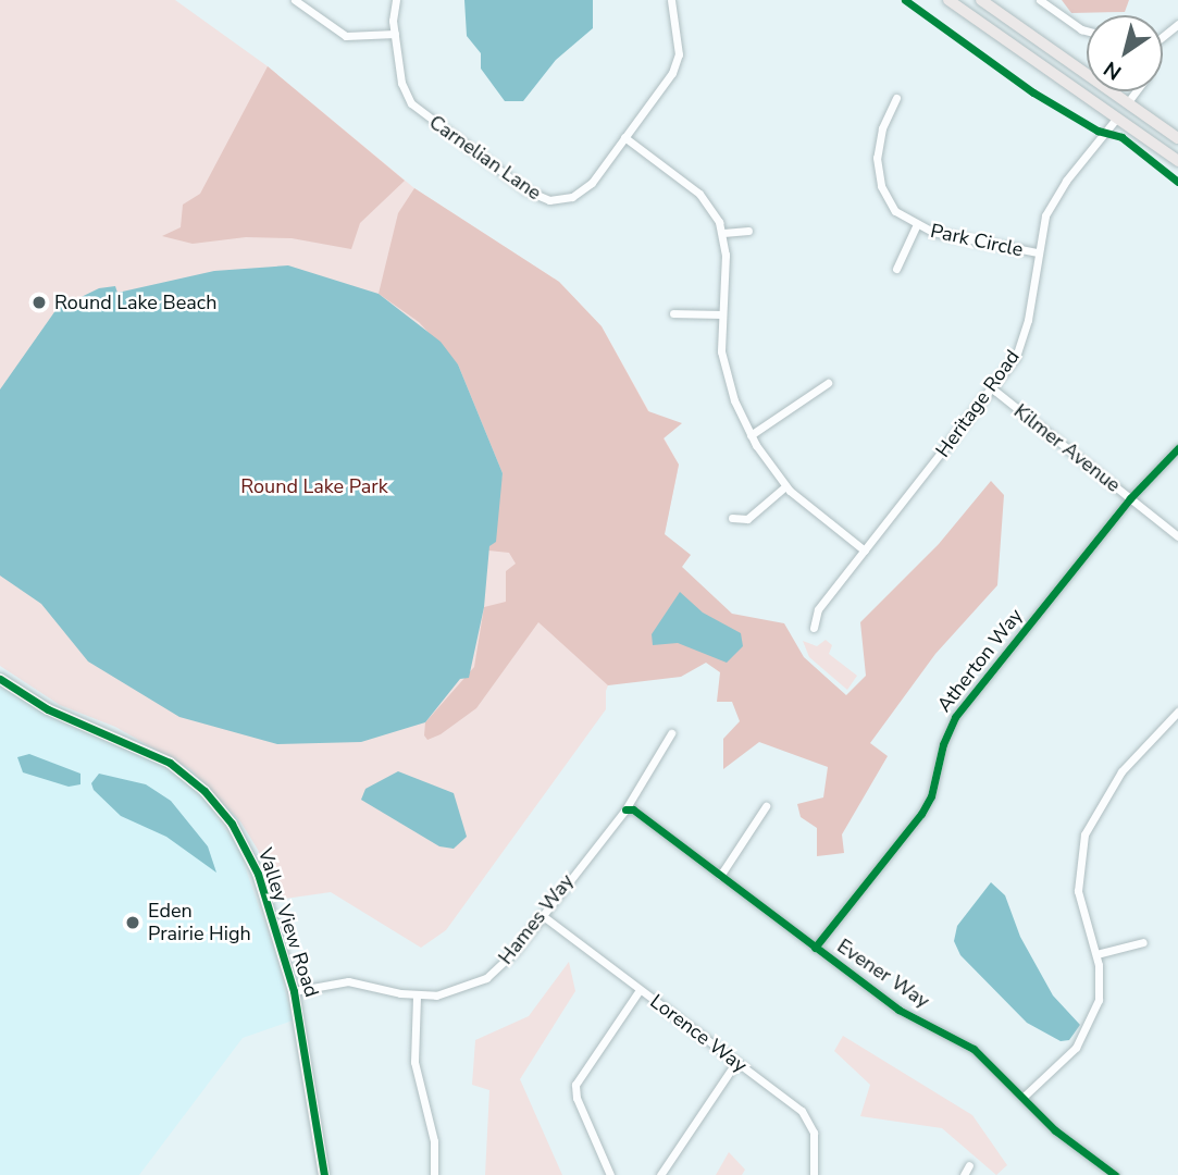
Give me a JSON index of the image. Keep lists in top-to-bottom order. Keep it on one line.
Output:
{"streets":{"street":["Carnelian Lane","Park Circle","Heritage Road","Kilmer Avenue","Atherton Way","Hames Way","Valley View Road","Evener Way","Lorence Way"]},"crossings":[["Park Circle","Heritage Road"],["Heritage Road","Kilmer Avenue"],["Kilmer Avenue","Atherton Way"],["Atherton Way","Evener Way"],["Hames Way","Valley View Road"],["Hames Way","Evener Way"],["Hames Way","Lorence Way"]],"parks":["Round Lake Park"],"places":["Round Lake Beach","Eden Prairie High"],"north":"bottom left"}
